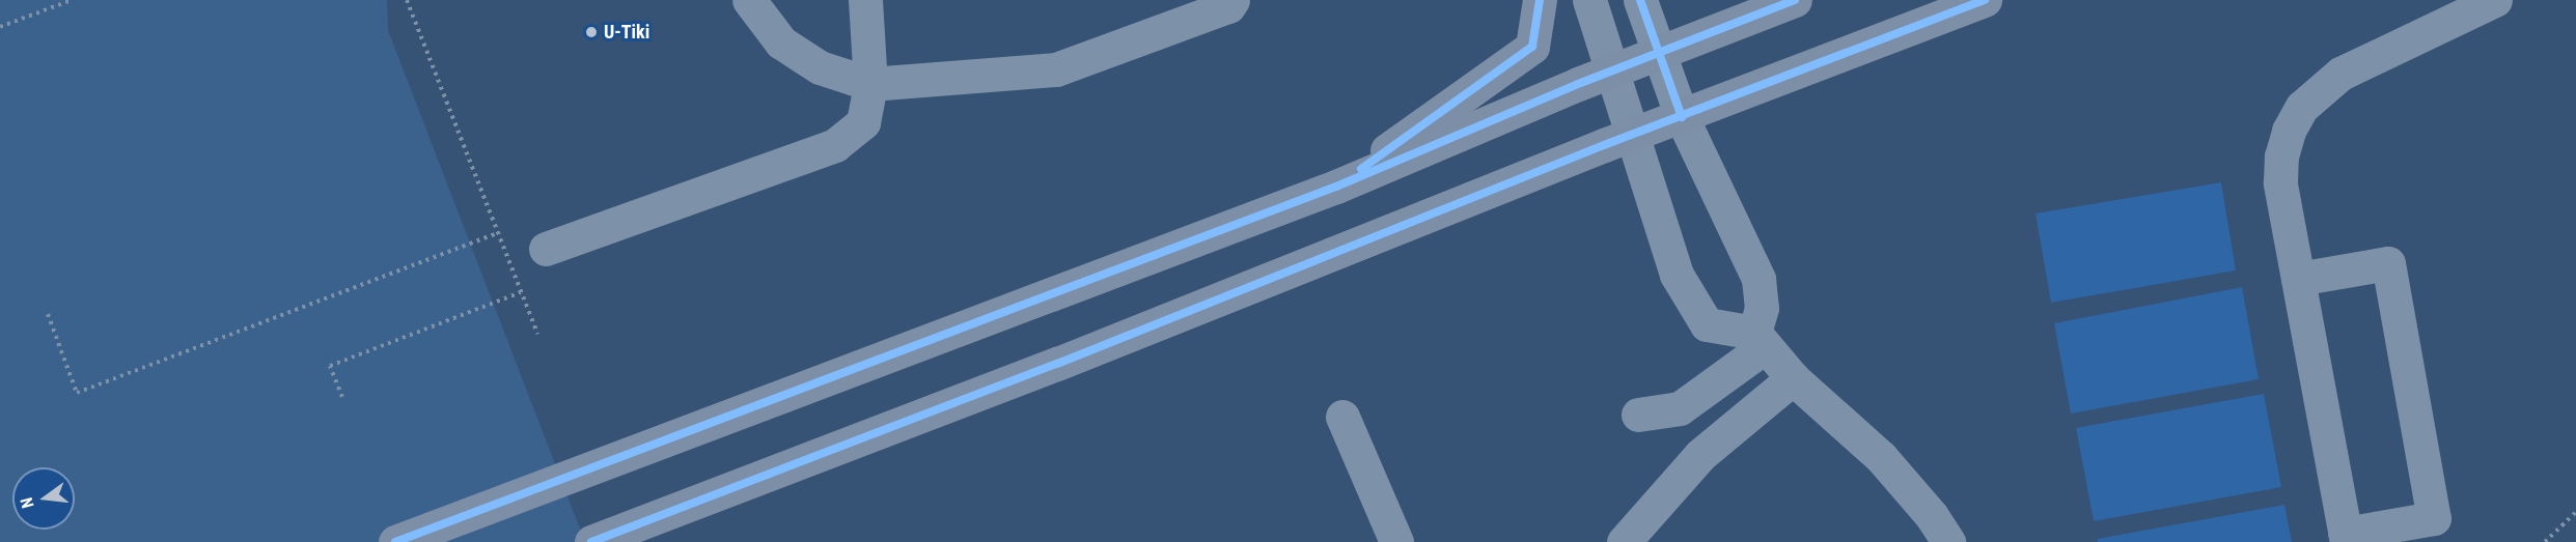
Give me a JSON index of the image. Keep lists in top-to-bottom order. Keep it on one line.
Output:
{"places":["U-Tiki"],"north":"left"}
